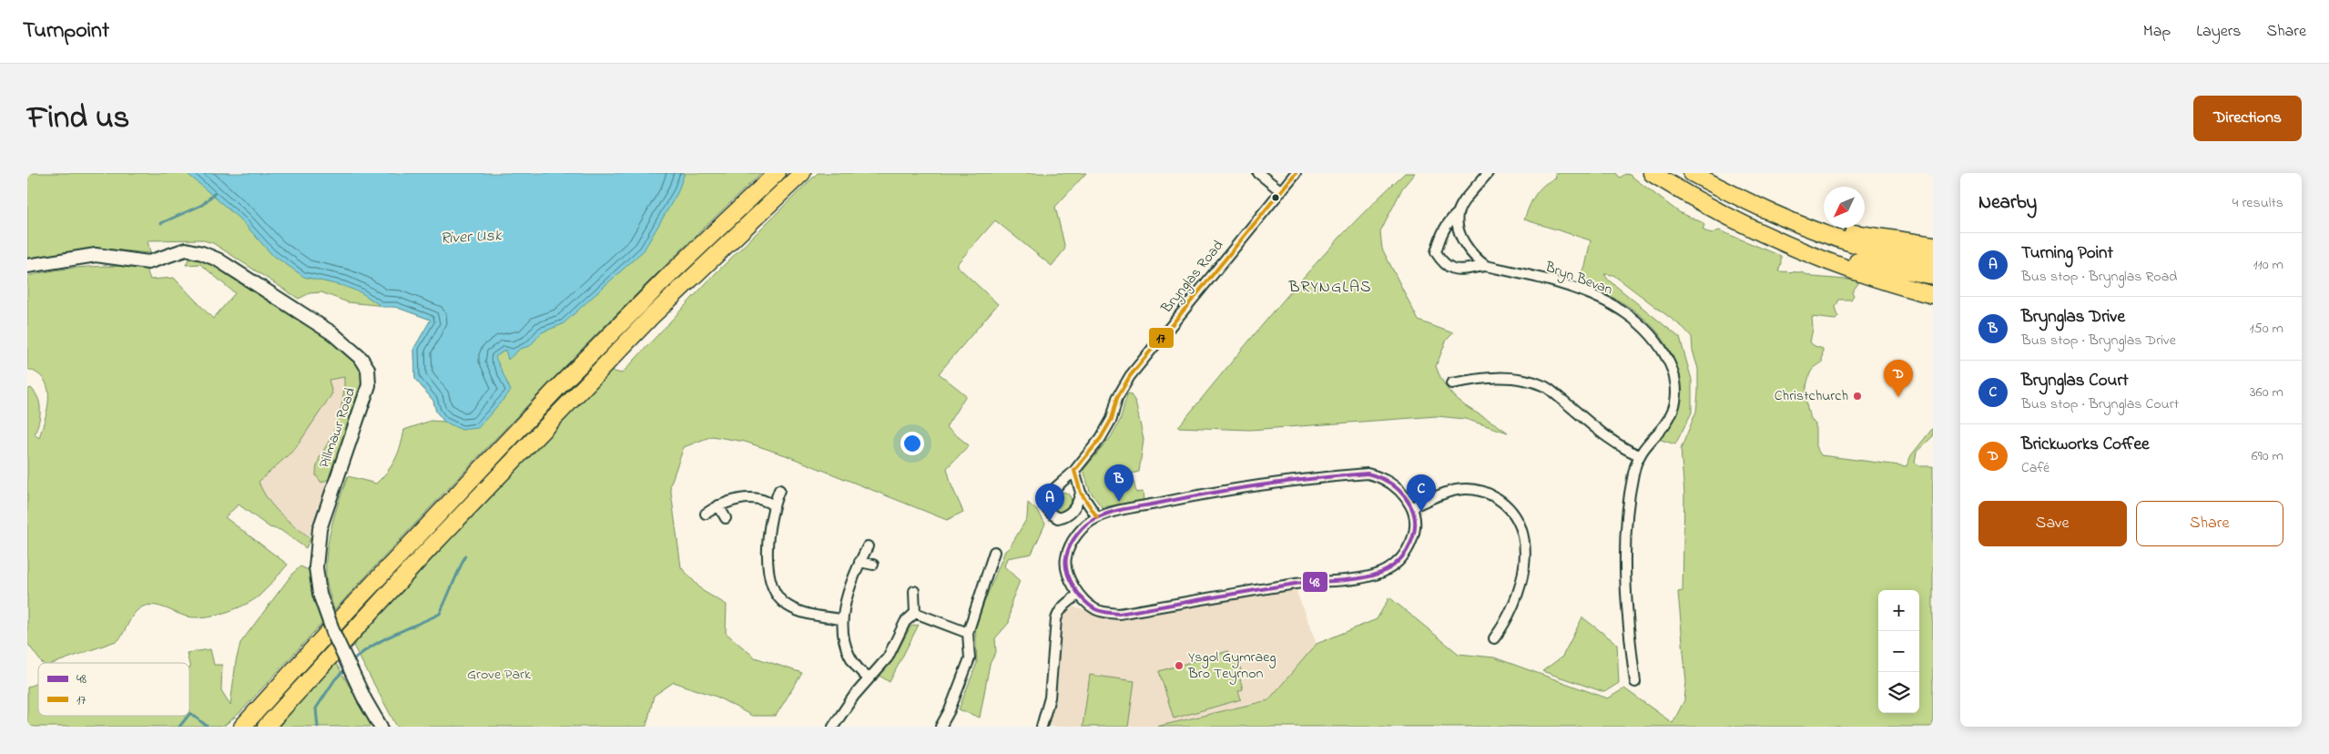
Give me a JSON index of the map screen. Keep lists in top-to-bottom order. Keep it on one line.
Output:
{"streets":{"street":["Brynglas Road","Bryn Bevan","Pillmawr Road"]},"districts":["BRYNGLAS"],"water":["River Usk"],"parks":["Grove Park"],"places":["Christchurch","Ysgol Gymraeg Bro Teyrnon"],"lines":["transit line 17","transit line 48"],"legend":["48","17"],"north":"bottom left","page":{"header":"Turnpoint","nav":["Map","Layers","Share"],"title":"Find us","buttons":["Directions",["Save","Share"]],"heading":["Nearby","4 results"],"list":[{"mark":"A","name":"Turning Point","note":"Bus stop · Brynglas Road","value":"110 m"},{"mark":"B","name":"Brynglas Drive","note":"Bus stop · Brynglas Drive","value":"150 m"},{"mark":"C","name":"Brynglas Court","note":"Bus stop · Brynglas Court","value":"360 m"},{"mark":"D","name":"Brickworks Coffee","note":"Café","value":"690 m"}],"pins":["D","B","C","A"],"map_buttons":["+","−"]}}
